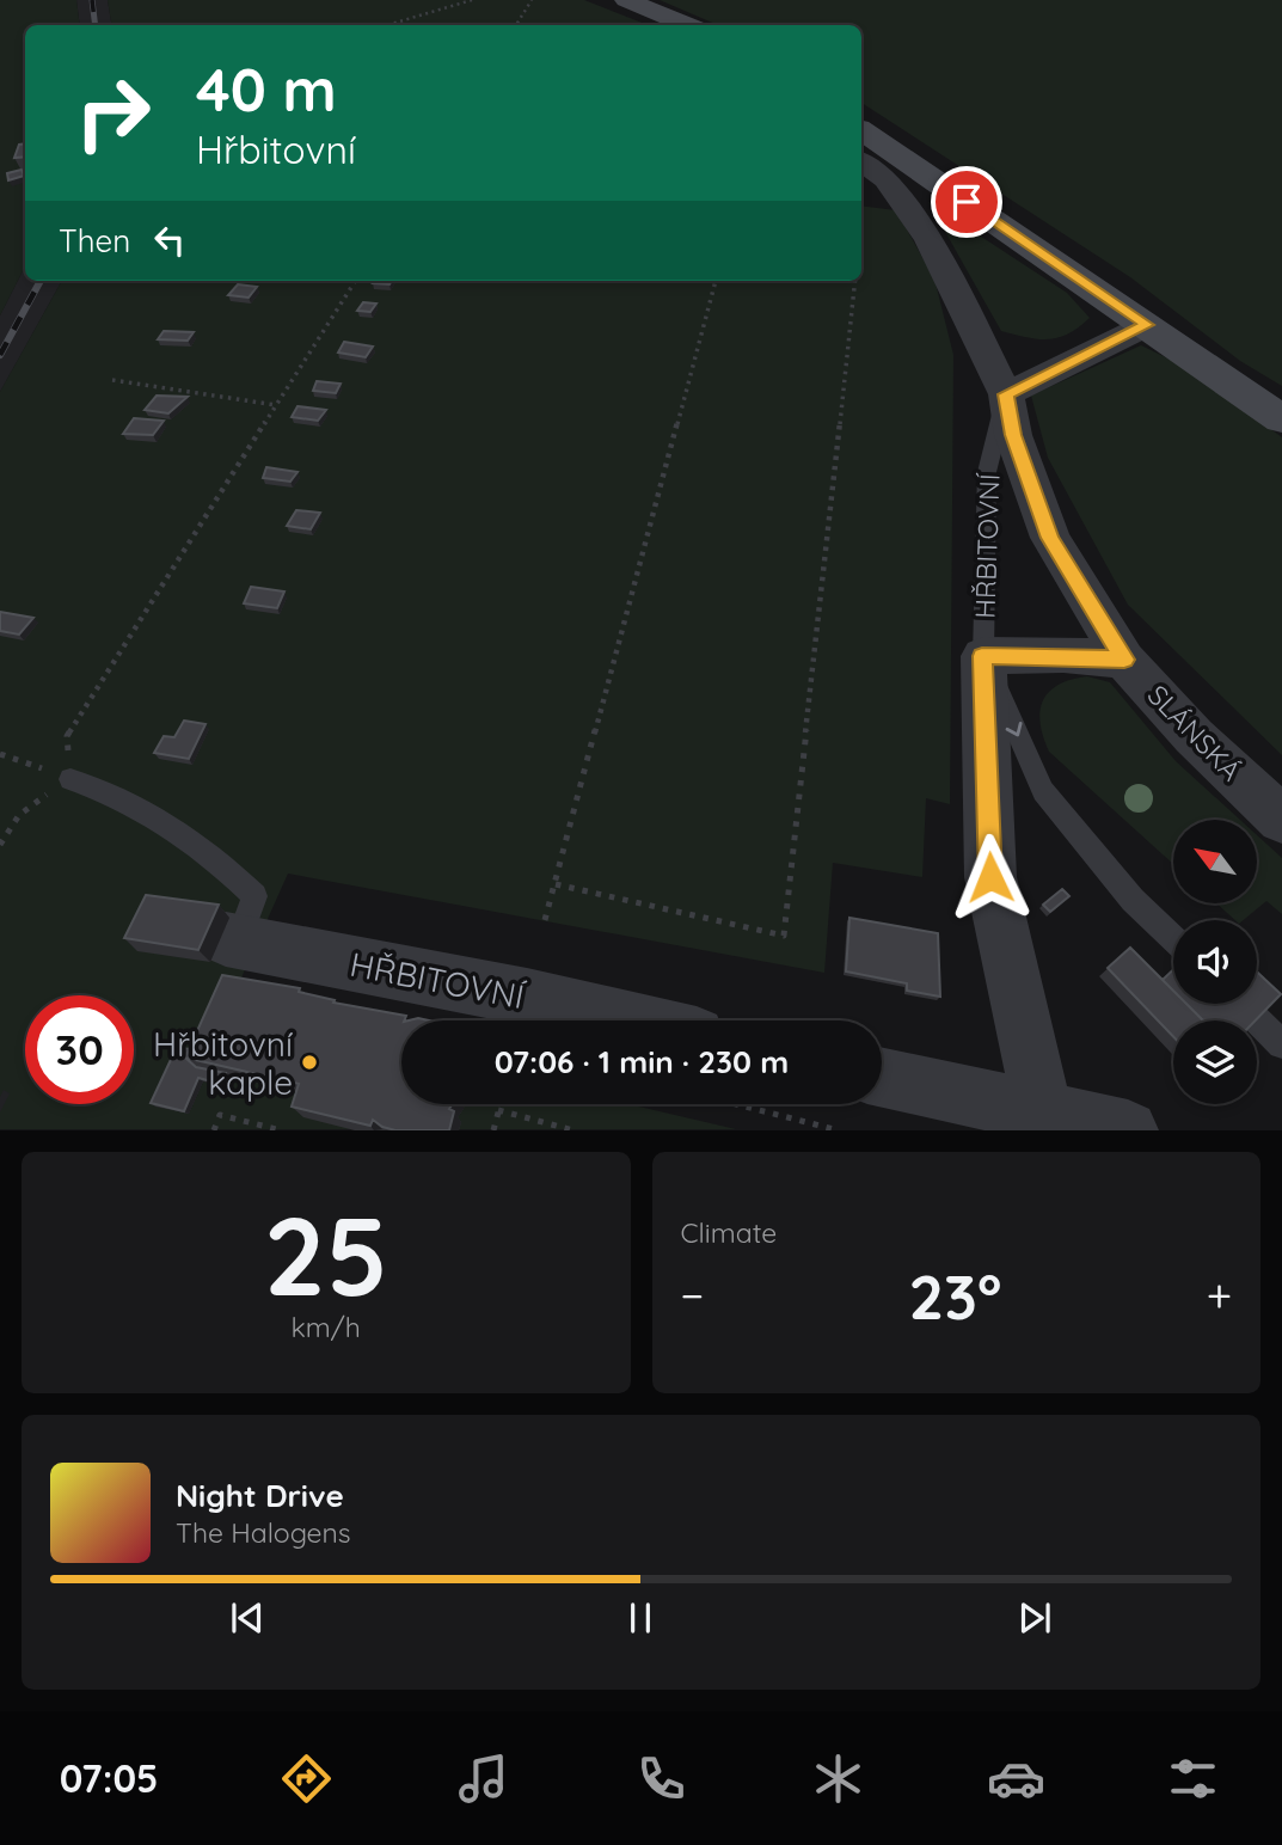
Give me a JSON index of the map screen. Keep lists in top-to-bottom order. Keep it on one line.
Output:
{"streets":{"street":["HŘBITOVNÍ","SLÁNSKÁ"]},"crossings":[["HŘBITOVNÍ","SLÁNSKÁ"]],"places":["Hřbitovní kaple"],"north":"top left","page":{"turn":["40 m","Hřbitovní"],"then":"Then","limit":"30","trip":"07:06 · 1 min · 230 m","tile":[["25","km/h"],"Climate"],"heat":["−","23°","+"],"song":["Night Drive","The Halogens"],"tabs":"07:05"}}
